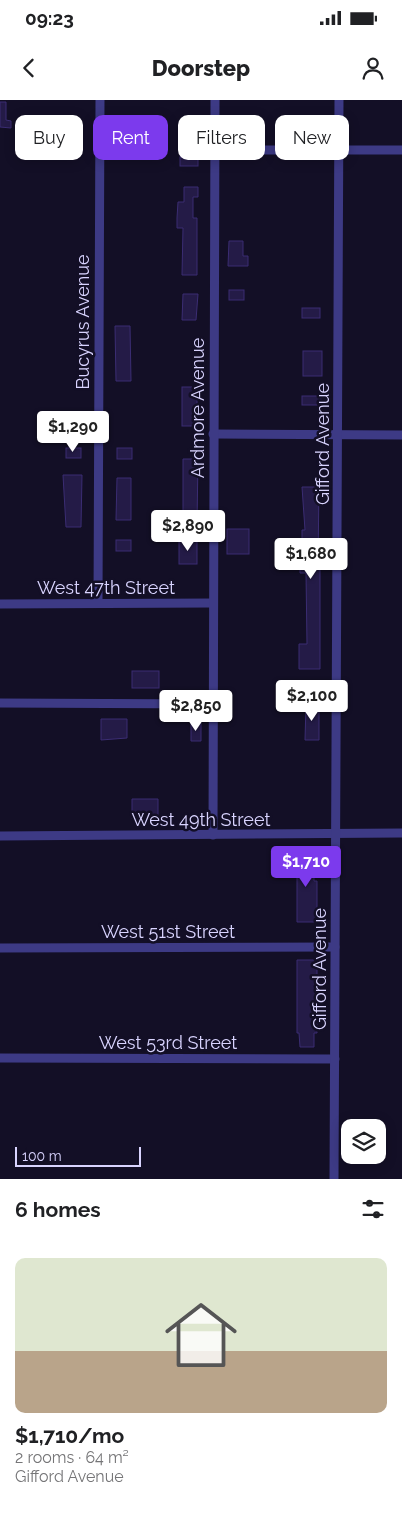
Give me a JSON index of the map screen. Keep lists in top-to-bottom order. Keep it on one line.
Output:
{"streets":{"street":["Bucyrus Avenue","Ardmore Avenue","Gifford Avenue","West 47th Street","West 49th Street","West 51st Street","West 53rd Street"]},"crossings":[["Bucyrus Avenue","West 47th Street"],["Ardmore Avenue","West 47th Street"],["Ardmore Avenue","West 49th Street"],["Gifford Avenue","West 49th Street"],["Gifford Avenue","West 51st Street"],["Gifford Avenue","West 53rd Street"]],"scale_bar":"100 m","page":{"status":"09:23","header":"Doorstep","chip":["Buy","Rent","Filters","New"],"price":["$1,290","$2,890","$1,680","$2,100","$2,850","$1,710"],"scale":"100 m","heading":"6 homes","list":[{"name":"$1,710/mo","note":"2 rooms · 64 m² · Gifford Avenue"}]}}
